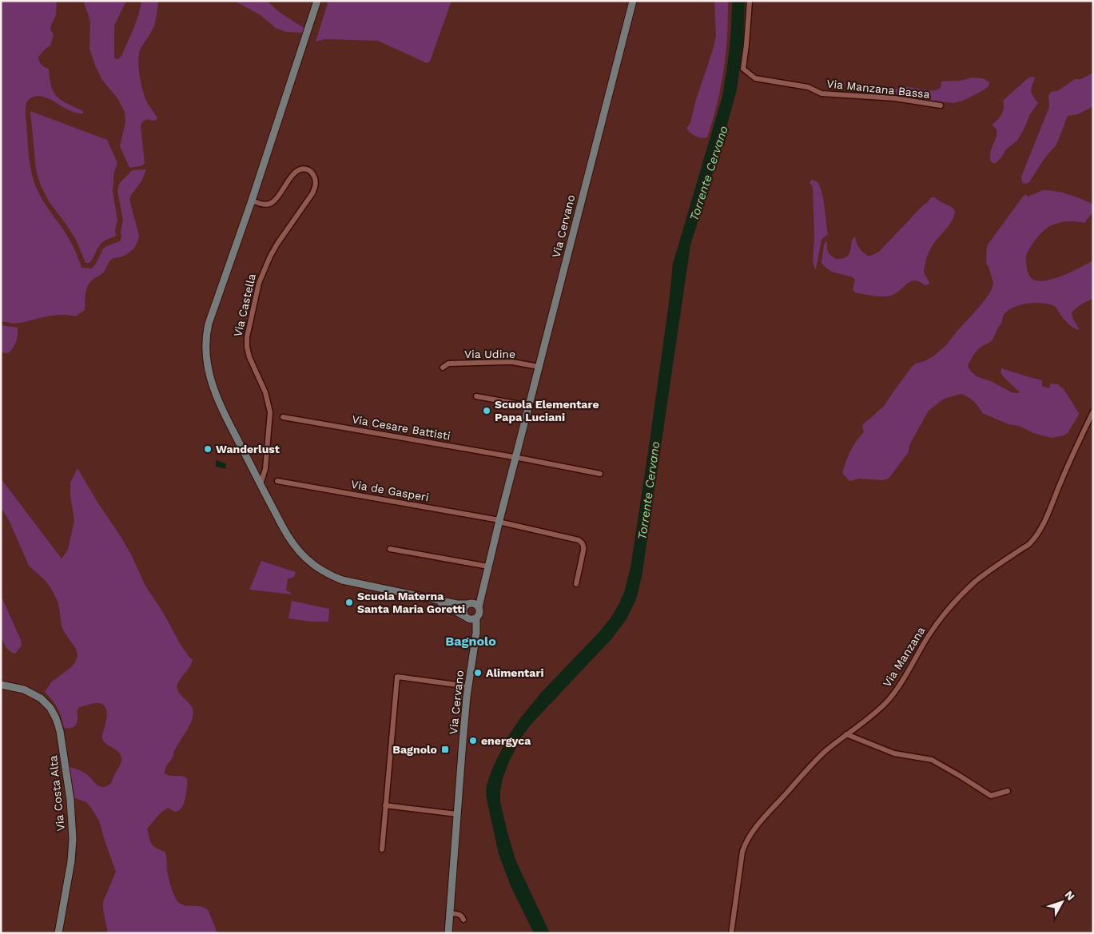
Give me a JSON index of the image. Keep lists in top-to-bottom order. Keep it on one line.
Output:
{"streets":{"main road":["Via Cervano","Via Costa Alta"],"street":["Via Manzana Bassa","Via Castella","Via Udine","Via Cesare Battisti","Via de Gasperi","Via Manzana"]},"crossings":[["Via Cervano","Via Udine"],["Via Cervano","Via Cesare Battisti"],["Via Cervano","Via de Gasperi"]],"districts":["Bagnolo"],"water":["Torrente Cervano"],"places":{"other":["Scuola Elementare Papa Luciani","Wanderlust","Scuola Materna Santa Maria Goretti","Alimentari","energyca"],"transit":["Bagnolo"]},"north":"top right"}
